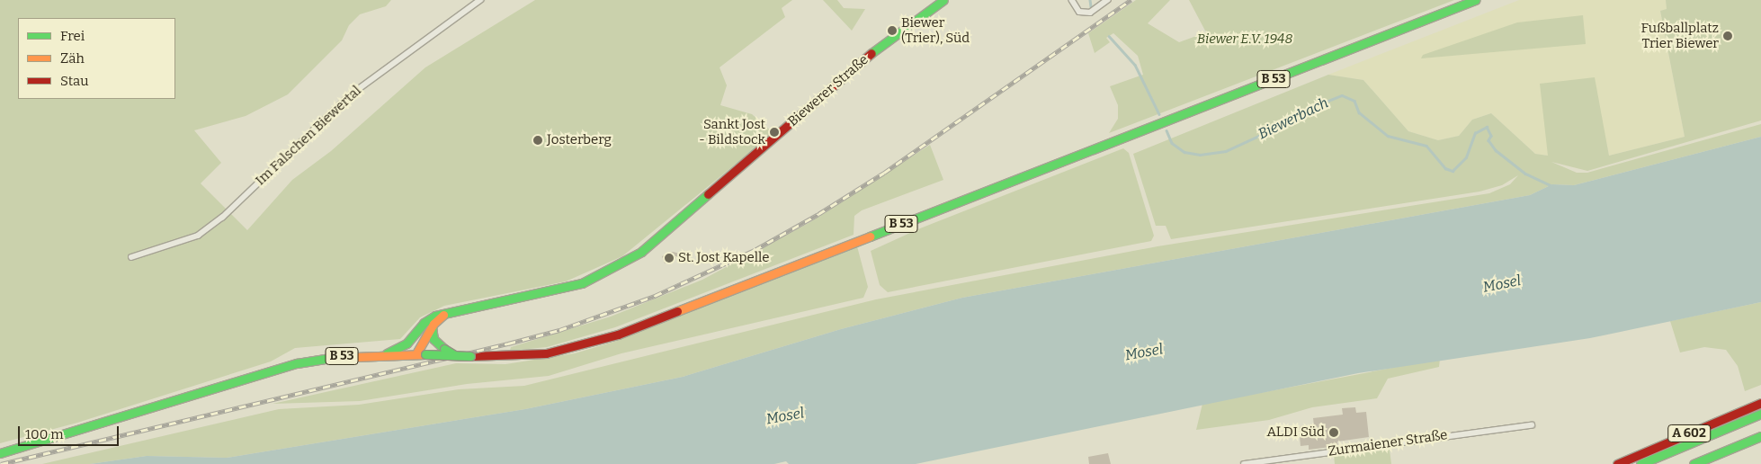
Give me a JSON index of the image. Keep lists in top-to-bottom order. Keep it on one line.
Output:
{"streets":{"main road":["B 53","Biewerer Straße","A 602"],"street":["Im Falschen Biewertal","Zurmaiener Straße"]},"crossings":[["B 53","Biewerer Straße"]],"water":["Biewerbach","Mosel"],"parks":["Biewer E.V. 1948"],"places":["Biewer (Trier), Süd","Fußballplatz Trier Biewer","Sankt Jost - Bildstock","Josterberg","St. Jost Kapelle","ALDI Süd"],"legend":["Frei","Zäh","Stau"],"scale_bar":"100 m"}
